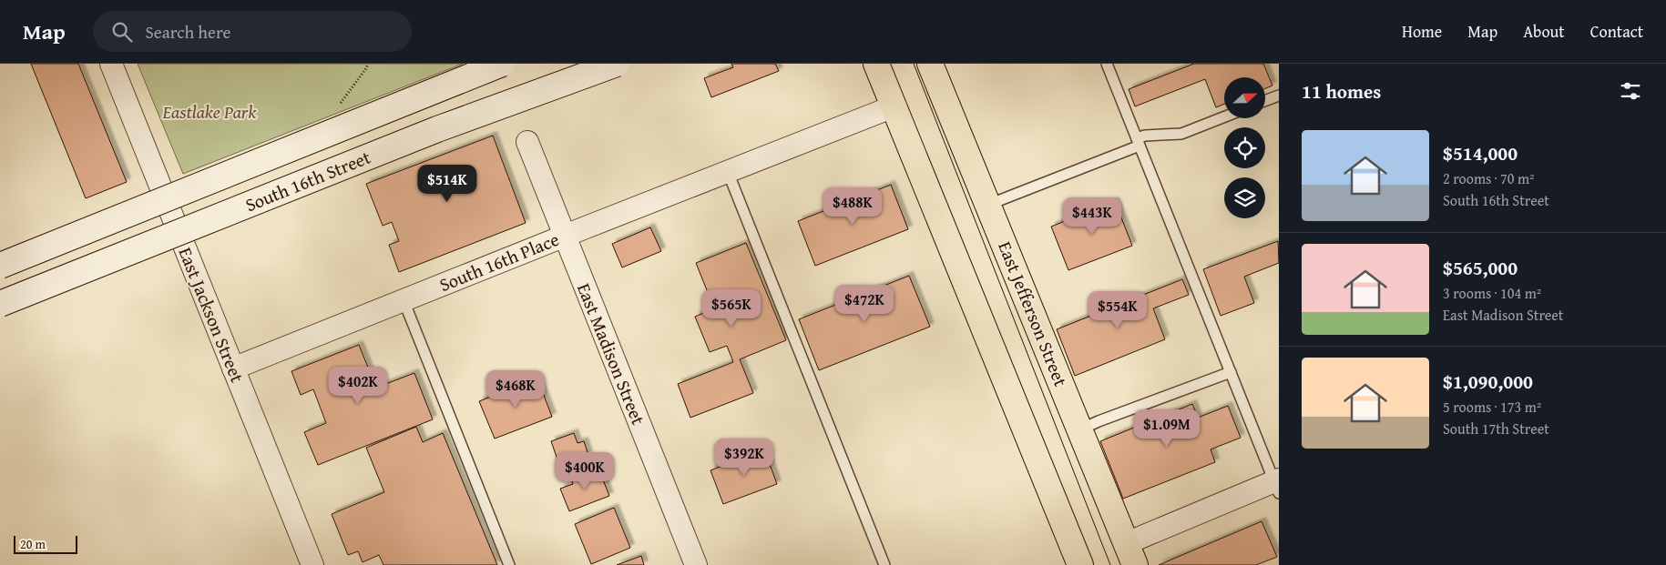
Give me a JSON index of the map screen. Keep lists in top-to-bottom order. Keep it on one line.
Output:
{"streets":{"main road":["South 16th Street","East Jefferson Street"],"street":["South 16th Place","East Jackson Street","East Madison Street"]},"crossings":[["South 16th Place","East Jackson Street"],["South 16th Place","East Madison Street"]],"parks":["Eastlake Park"],"scale_bar":"20 m","north":"right","page":{"header":"Map","search":"Search here","nav":["Home","Map","About","Contact"],"heading":"11 homes","list":[{"name":"$514,000","note":"2 rooms · 70 m² · South 16th Street"},{"name":"$565,000","note":"3 rooms · 104 m² · East Madison Street"},{"name":"$1,090,000","note":"5 rooms · 173 m² · South 17th Street"}],"price":["$514K","$488K","$443K","$472K","$565K","$554K","$402K","$468K","$1.09M","$392K","$400K"],"scale":"20 m"}}
